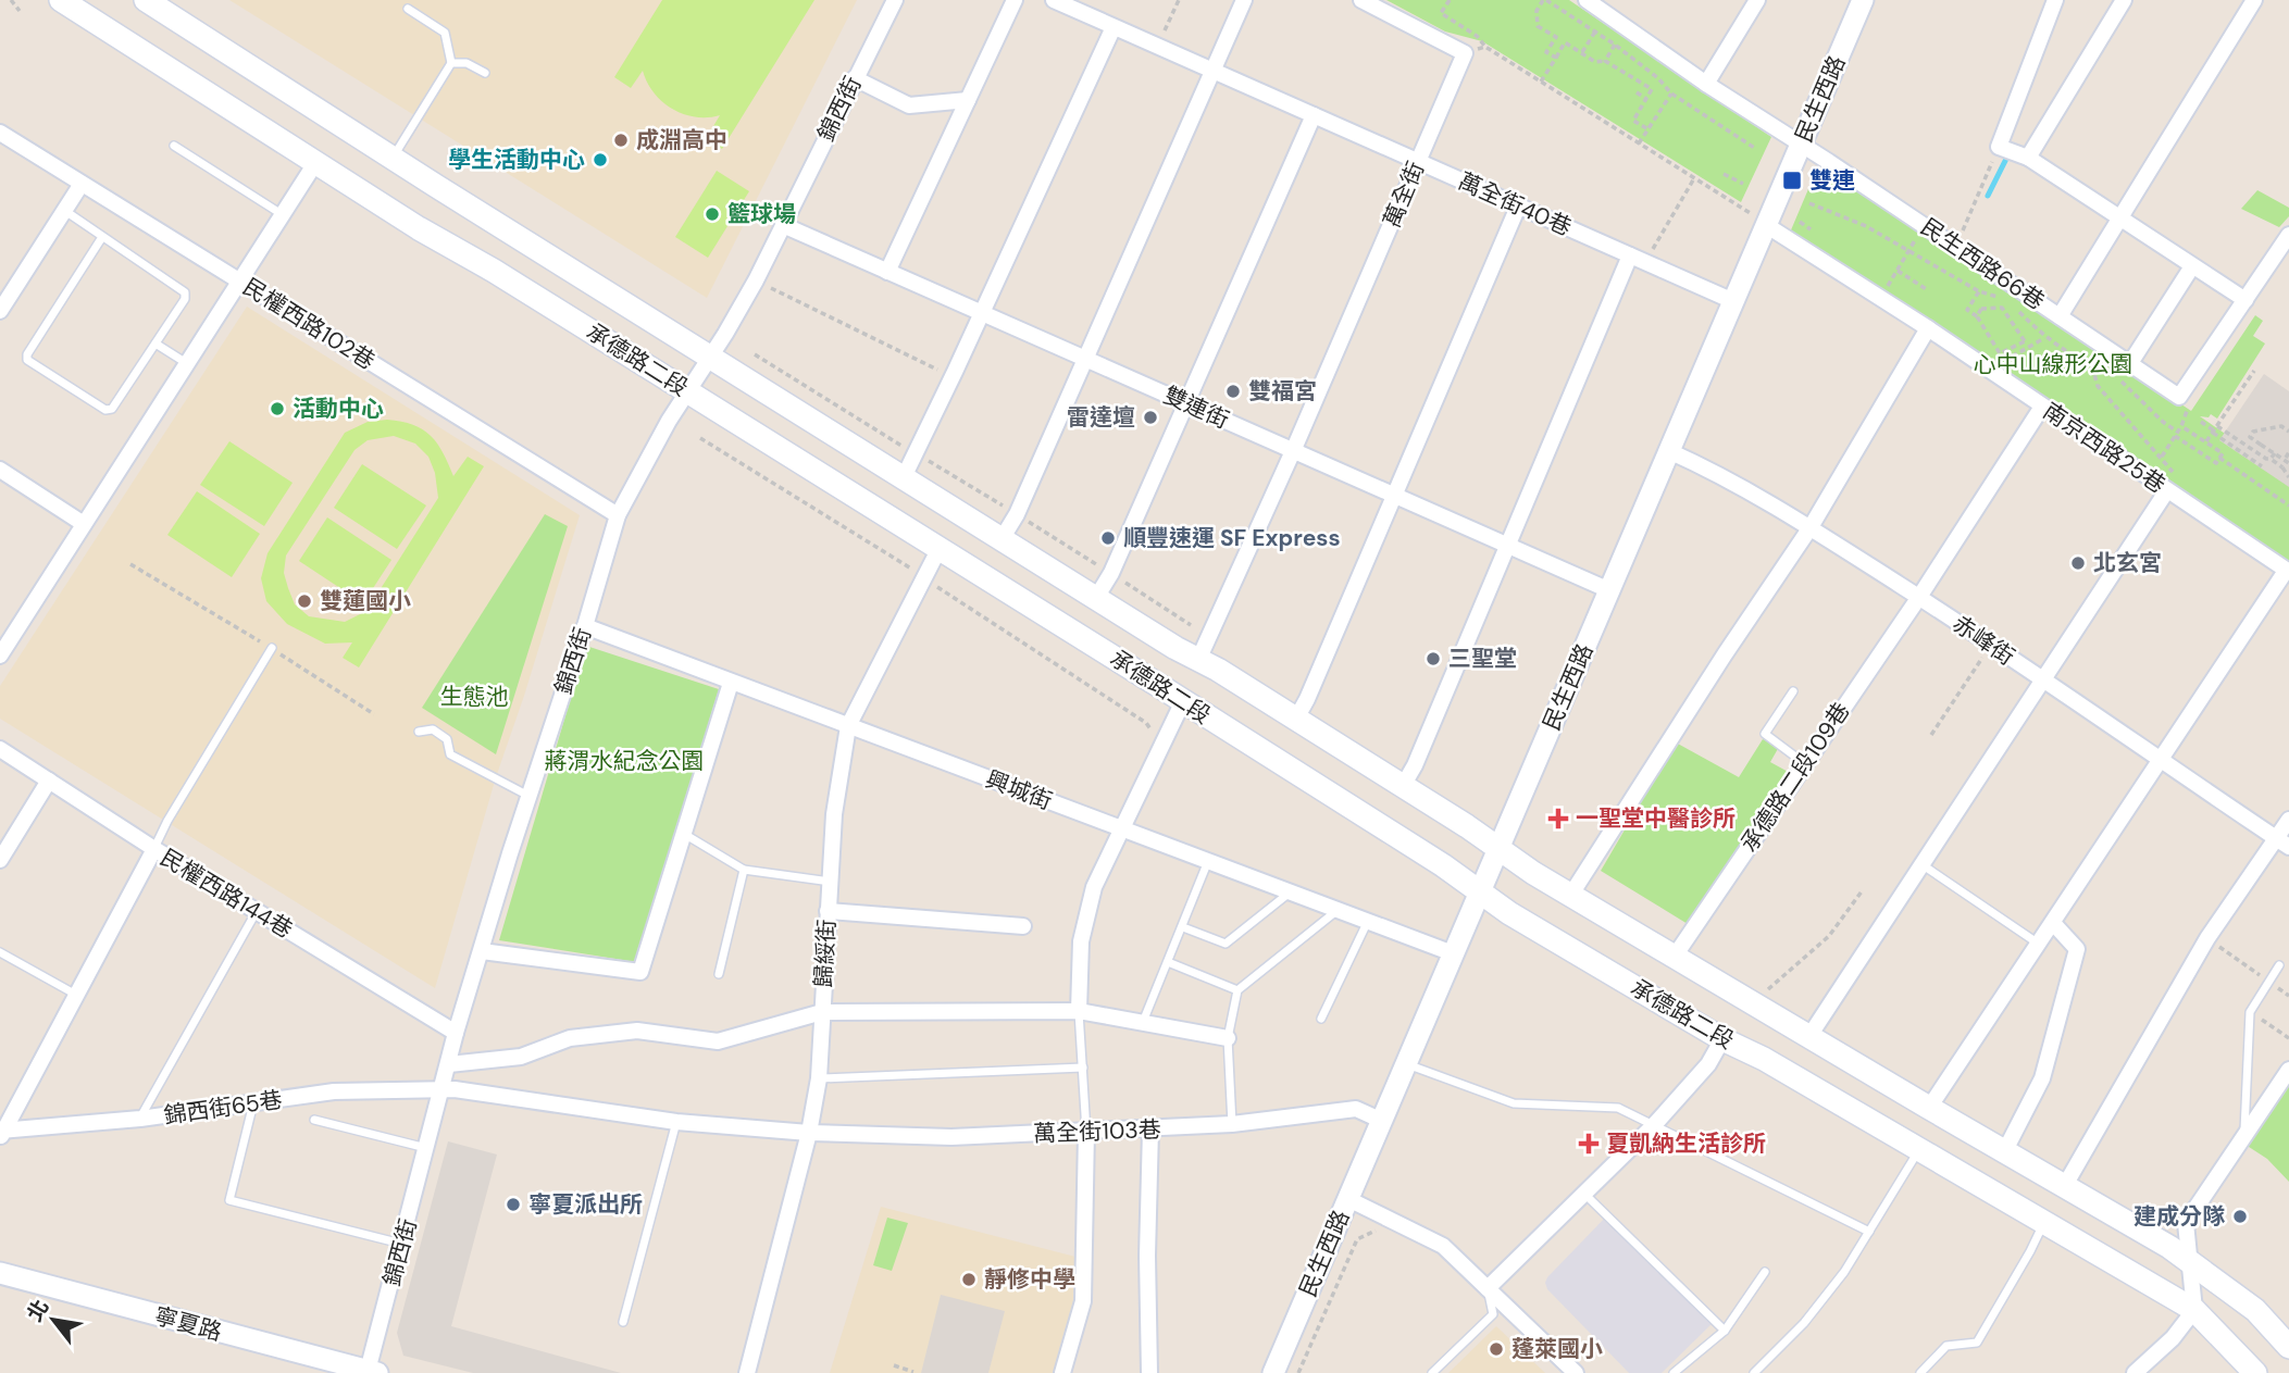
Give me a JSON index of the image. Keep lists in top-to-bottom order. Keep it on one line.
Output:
{"streets":{"main road":["承德路二段"],"street":["民生西路","錦西街","萬全街","萬全街40巷","民生西路66巷","民權西路102巷","雙連街","南京西路25巷","赤峰街","承德路二段109巷","興城街","民權西路144巷","歸綏街","錦西街65巷","萬全街103巷","寧夏路"]},"crossings":[["民生西路","萬全街40巷"],["民生西路","民生西路66巷"],["民生西路","承德路二段"],["民生西路","雙連街"],["民生西路","南京西路25巷"],["民生西路","赤峰街"],["民生西路","興城街"],["民生西路","萬全街103巷"],["錦西街","民權西路102巷"],["錦西街","承德路二段"],["錦西街","雙連街"],["錦西街","興城街"],["錦西街","民權西路144巷"],["錦西街","錦西街65巷"],["錦西街","寧夏路"],["萬全街","萬全街40巷"],["萬全街","承德路二段"],["萬全街","雙連街"],["承德路二段","承德路二段109巷"],["承德路二段","歸綏街"],["南京西路25巷","承德路二段109巷"],["赤峰街","承德路二段109巷"],["興城街","歸綏街"],["歸綏街","萬全街103巷"],["錦西街65巷","萬全街103巷"]],"parks":["心中山線形公園","生態池","蔣渭水紀念公園"],"places":{"other":["成淵高中","學生活動中心","籃球場","雙福宮","活動中心","雷達壇","順豐速運 SF Express","北玄宮","雙蓮國小","三聖堂","寧夏派出所","建成分隊","靜修中學","蓬萊國小"],"transit":["雙連"],"health":["一聖堂中醫診所","夏凱納生活診所"]},"north":"top left"}
